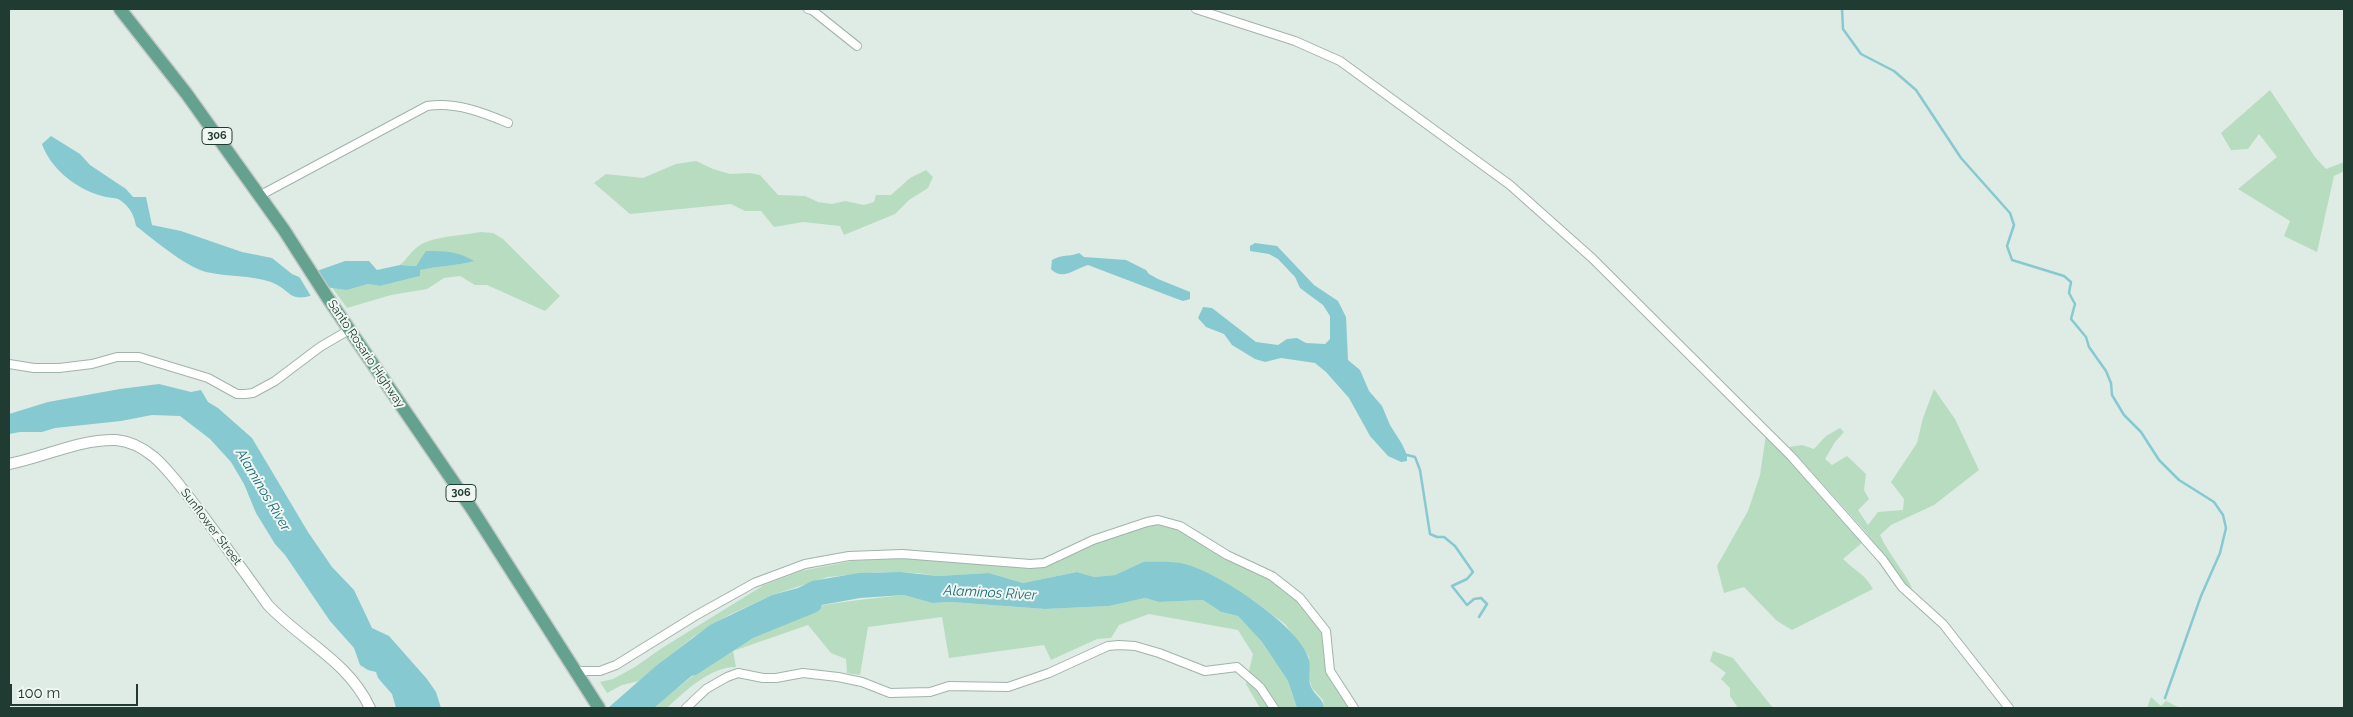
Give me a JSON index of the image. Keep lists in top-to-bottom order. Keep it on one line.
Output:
{"streets":{"main road":["306","Santo Rosario Highway"],"street":["Sunflower Street"]},"water":["Alaminos River"],"scale_bar":"100 m"}
